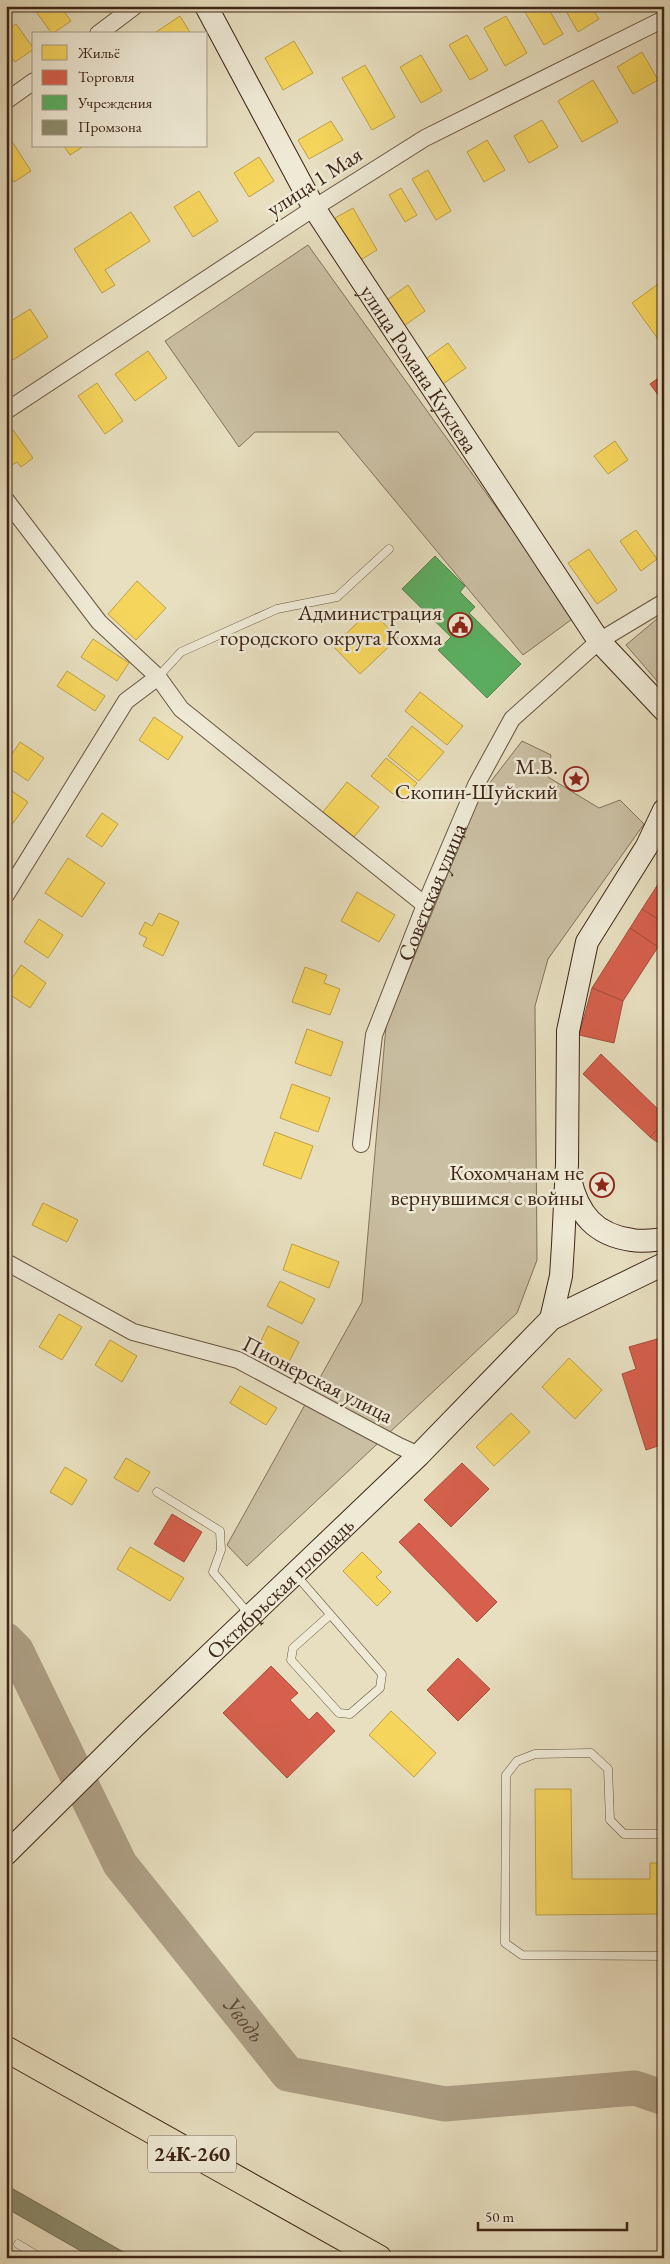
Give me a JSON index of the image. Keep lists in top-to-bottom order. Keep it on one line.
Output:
{"streets":{"main road":["улица Романа Куклева","Октябрьская площадь","24К-260"],"street":["улица 1 Мая","Советская улица","Пионерская улица"]},"crossings":[["улица 1 Мая","улица Романа Куклева"],["улица Романа Куклева","Советская улица"],["Пионерская улица","Октябрьская площадь"]],"water":["Уводь"],"places":{"public building":["Администрация городского округа Кохма"],"place":["М.В. Скопин-Шуйский","Кохомчанам не вернувшимся с войны"]},"legend":["Жильё","Торговля","Учреждения","Промзона"],"scale_bar":"50 m"}
